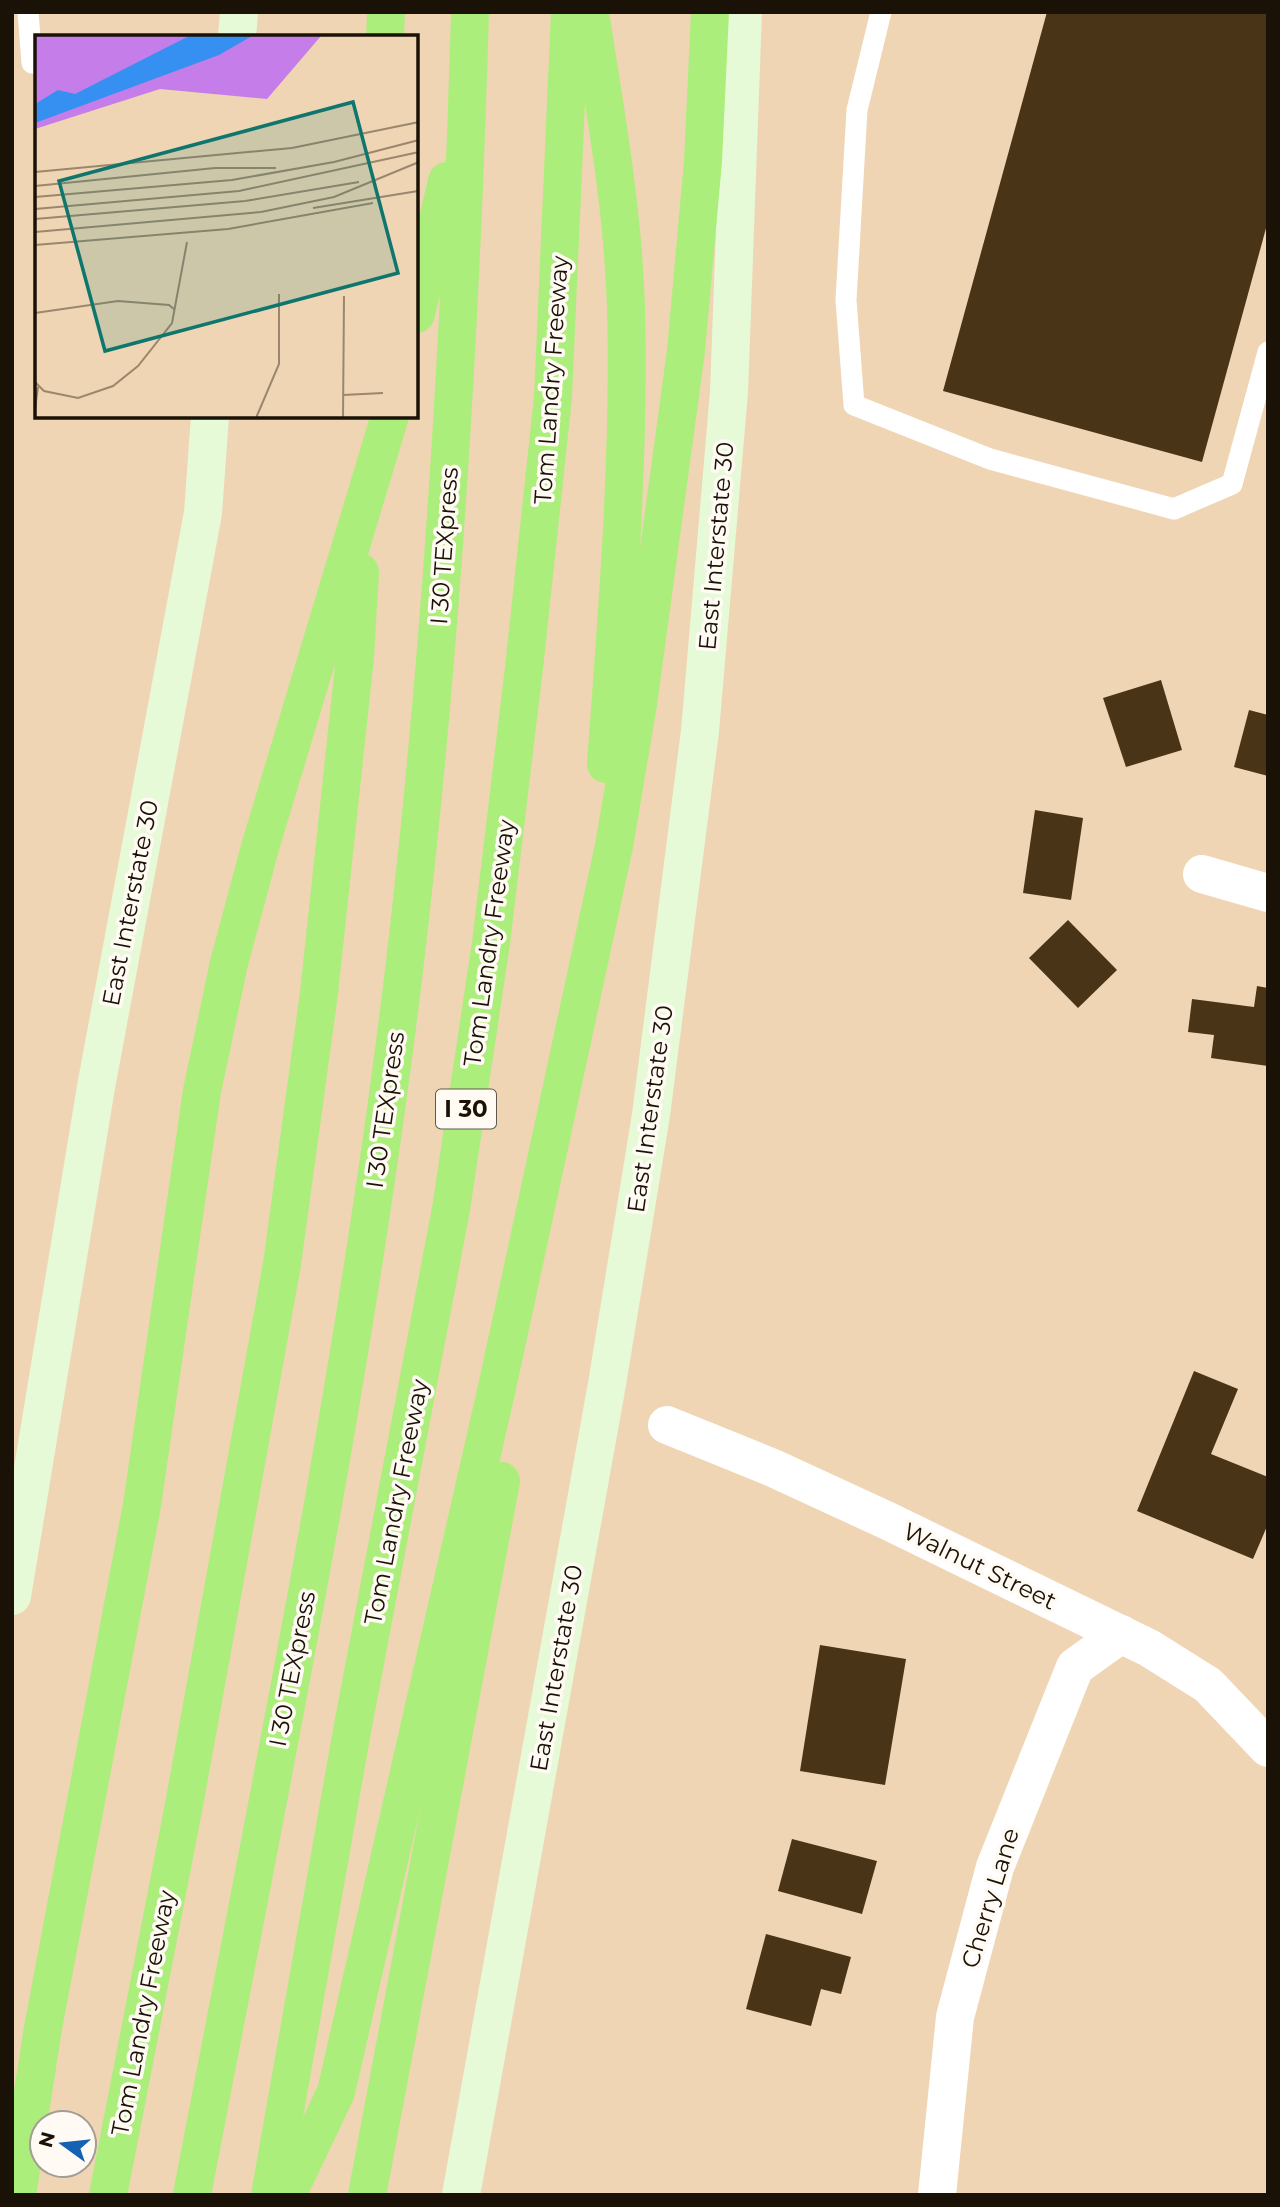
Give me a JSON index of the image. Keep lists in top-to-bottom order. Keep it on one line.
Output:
{"streets":{"highway":["Tom Landry Freeway","I 30 TEXpress","I 30"],"main road":["East Interstate 30"],"street":["Walnut Street","Cherry Lane"]},"crossings":[["Walnut Street","Cherry Lane"]],"north":"left"}
